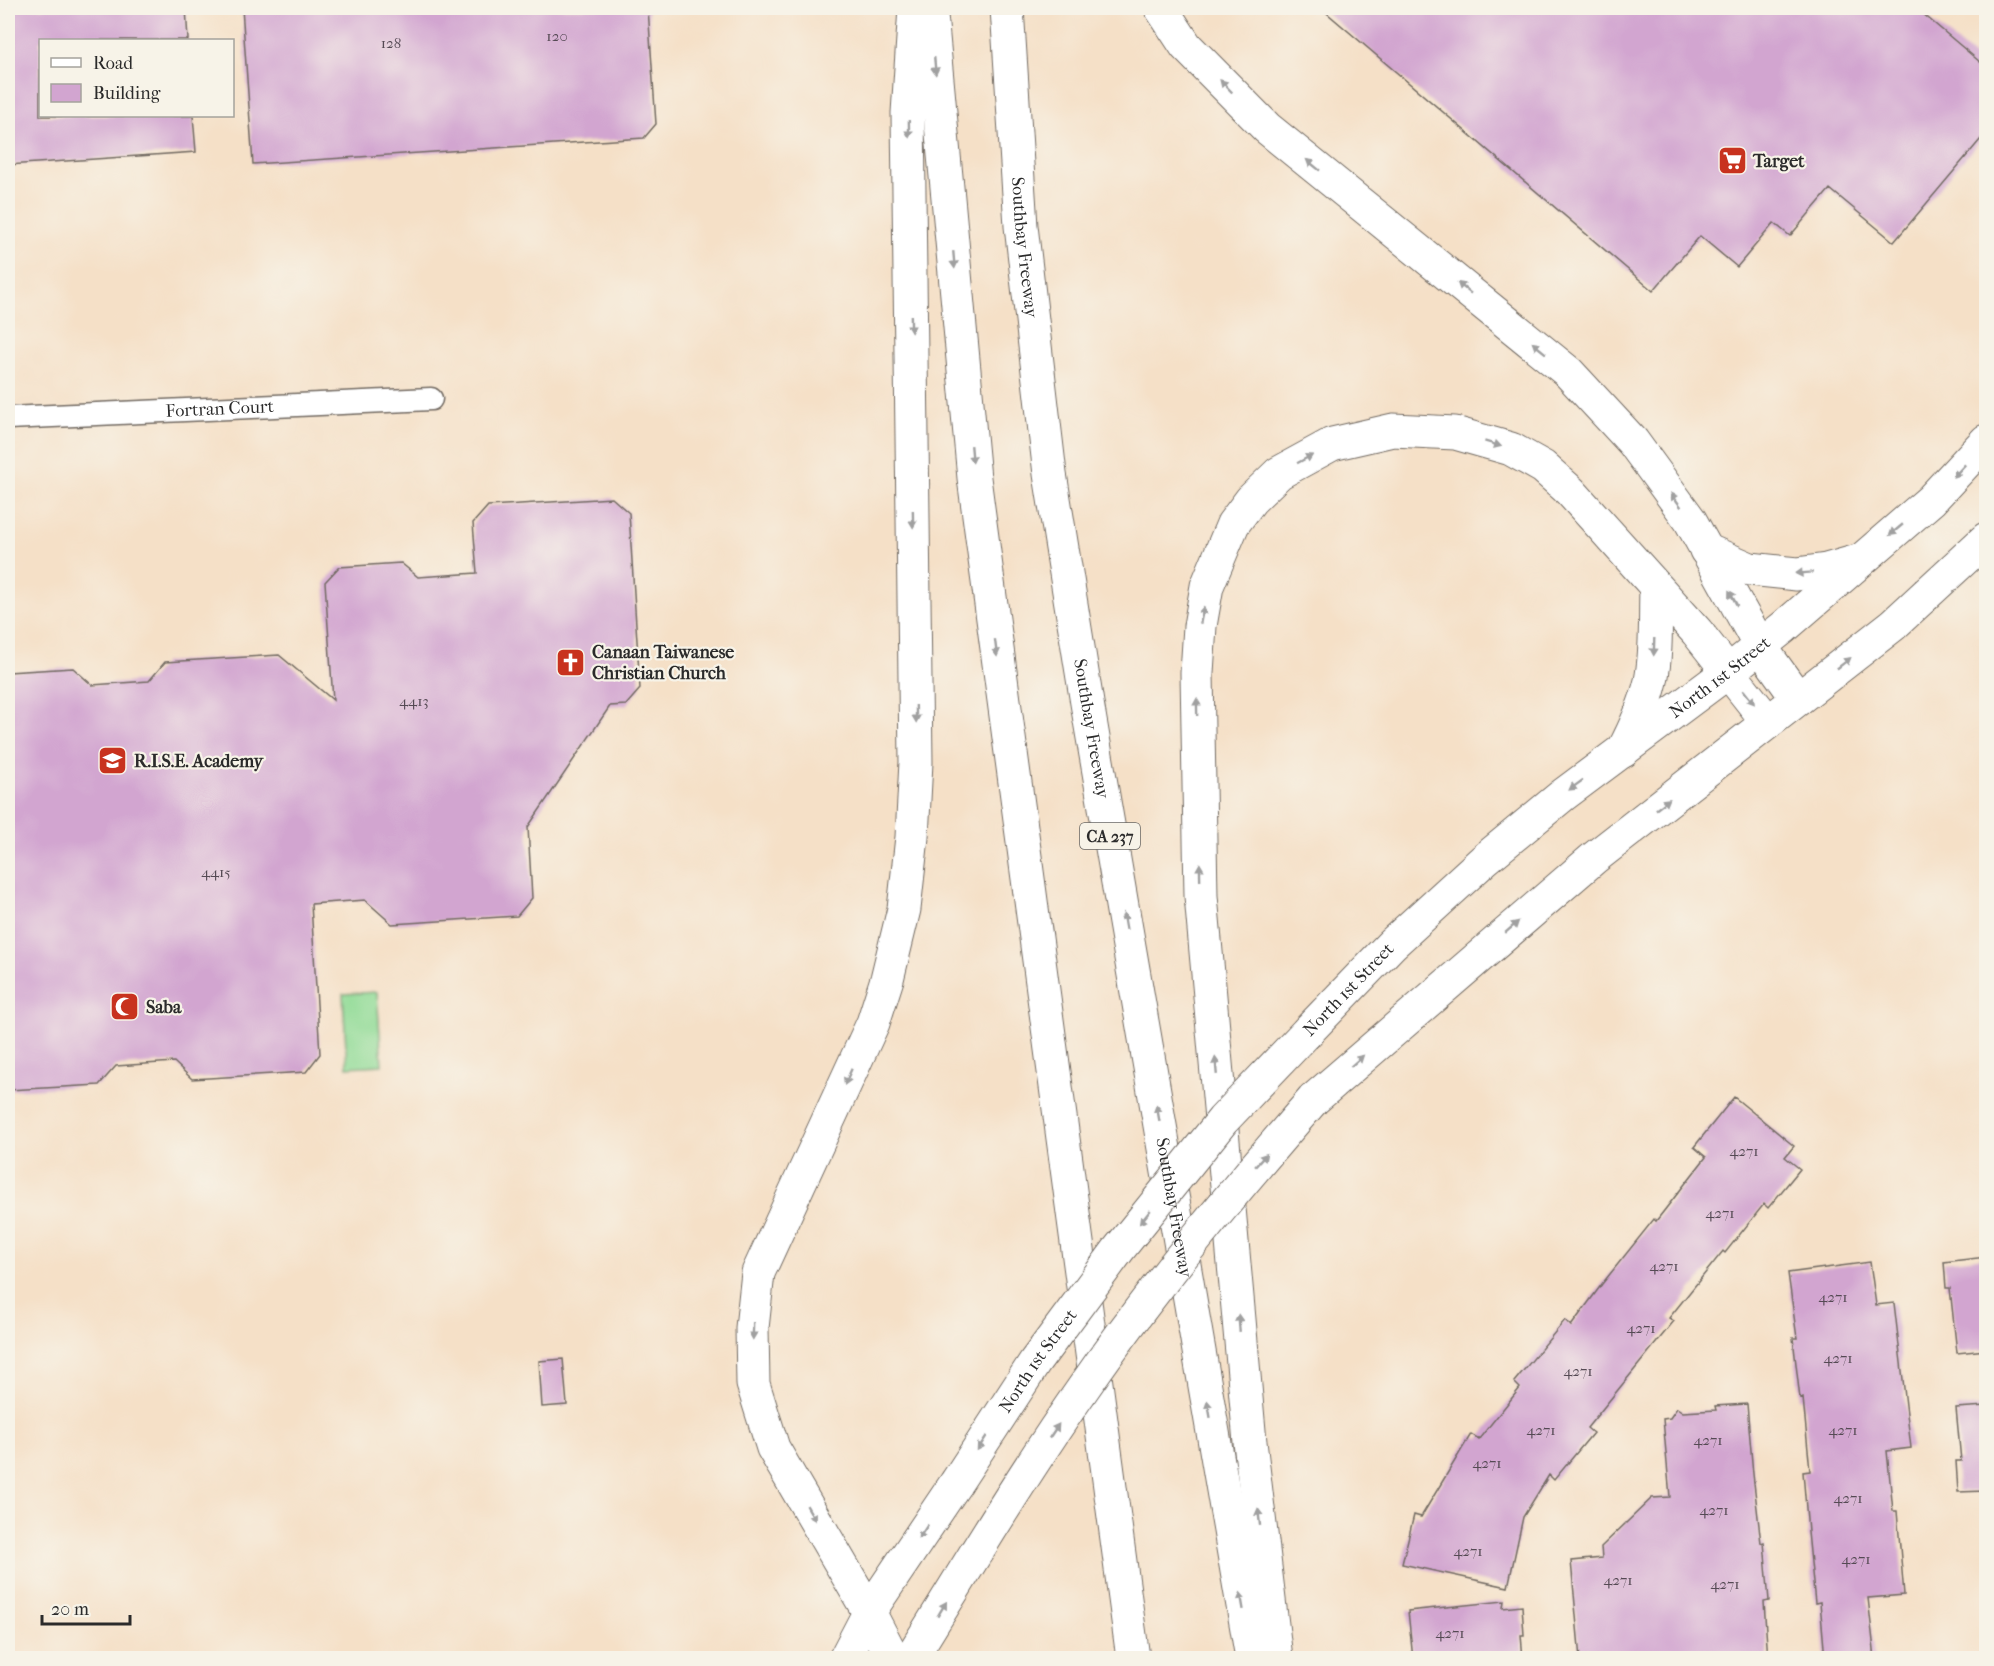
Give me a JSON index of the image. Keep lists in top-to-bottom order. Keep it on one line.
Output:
{"streets":{"main road":["Southbay Freeway","North 1st Street","CA 237"],"street":["Fortran Court"]},"places":{"supermarket":["Target"],"church":["Canaan Taiwanese Christian Church"],"school or university":["R.I.S.E. Academy"],"mosque":["Saba"]},"house_numbers":["120","128","4413","4415","4271","4271","4271","4271","4271","4271","4271","4271","4271","4271","4271","4271","4271","4271","4271","4271","4271","4271"],"legend":["Road","Building"],"scale_bar":"20 m"}
